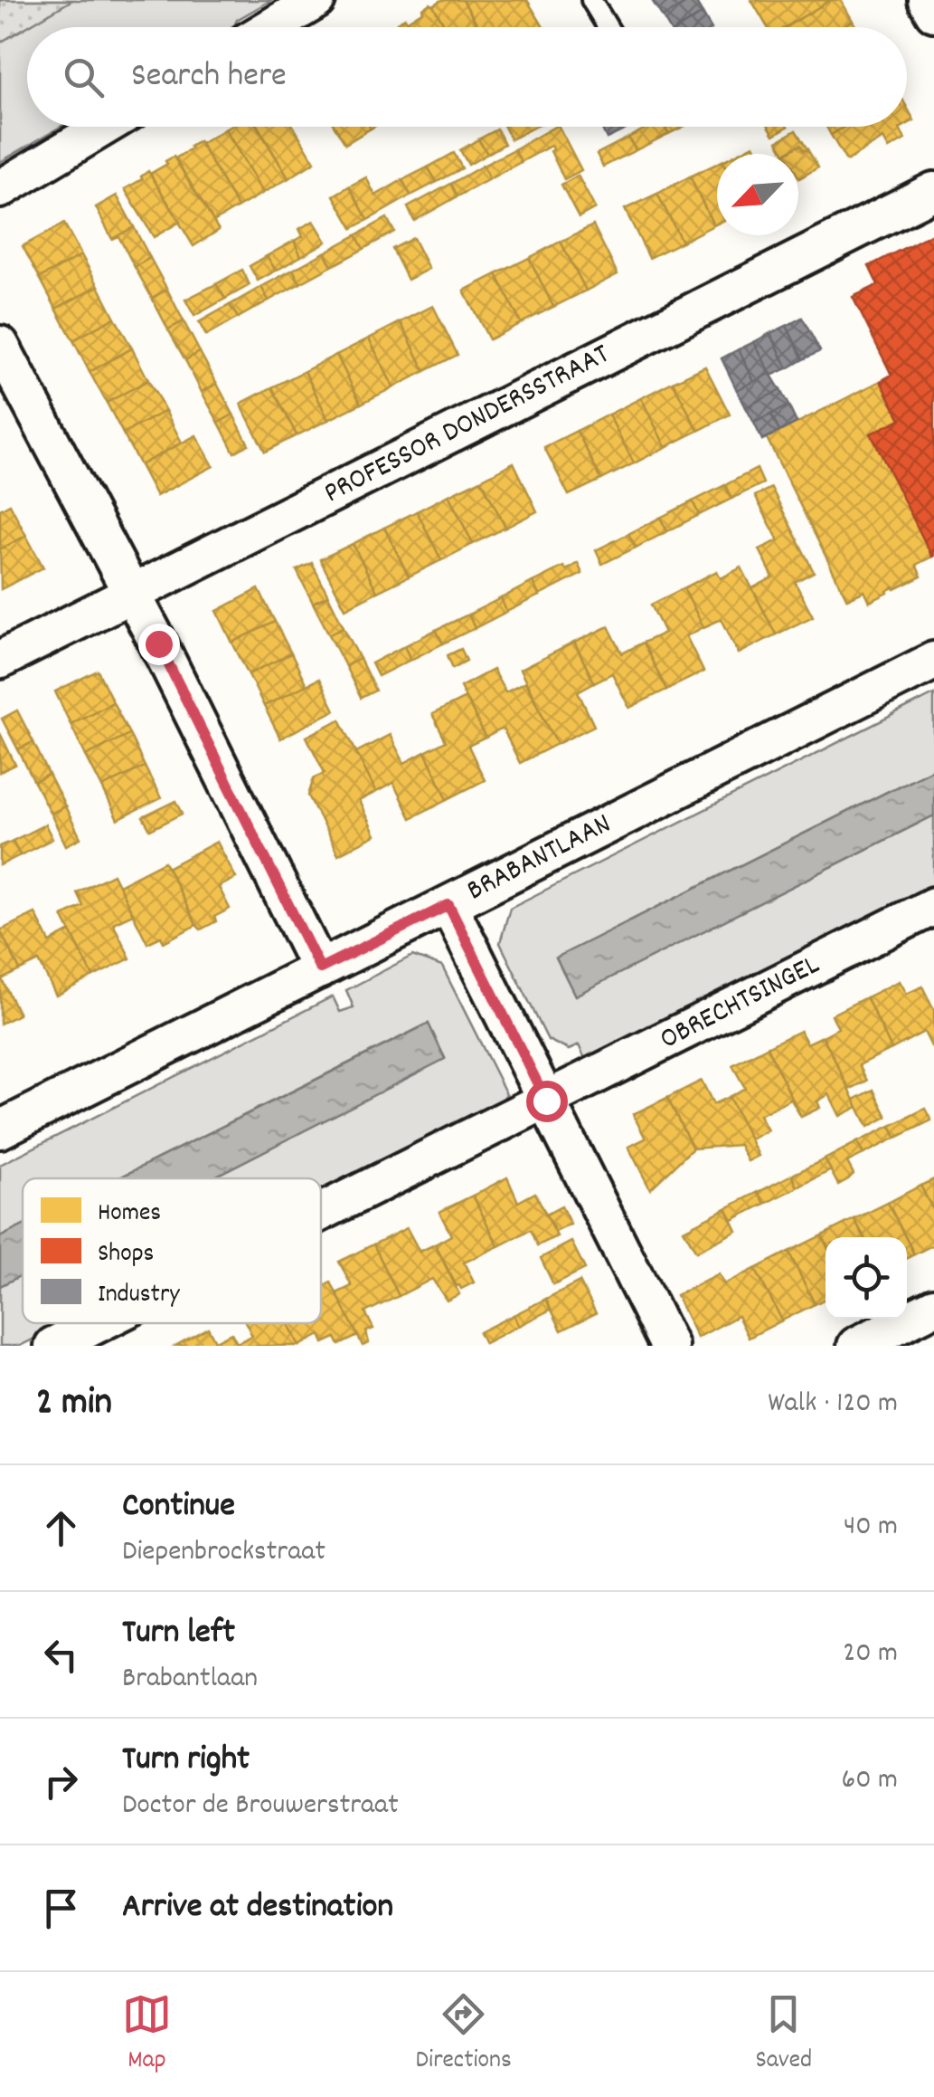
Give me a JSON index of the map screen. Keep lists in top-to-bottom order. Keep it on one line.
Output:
{"streets":{"street":["PROFESSOR DONDERSSTRAAT","BRABANTLAAN","OBRECHTSINGEL"]},"legend":["Homes","Shops","Industry"],"north":"bottom left","page":{"search":"Search here","heading":["2 min","Walk · 120 m"],"list":[["Continue","Diepenbrockstraat","40 m"],["Turn left","Brabantlaan","20 m"],["Turn right","Doctor de Brouwerstraat","60 m"],"Arrive at destination"],"nav":["Map","Directions","Saved"]}}
